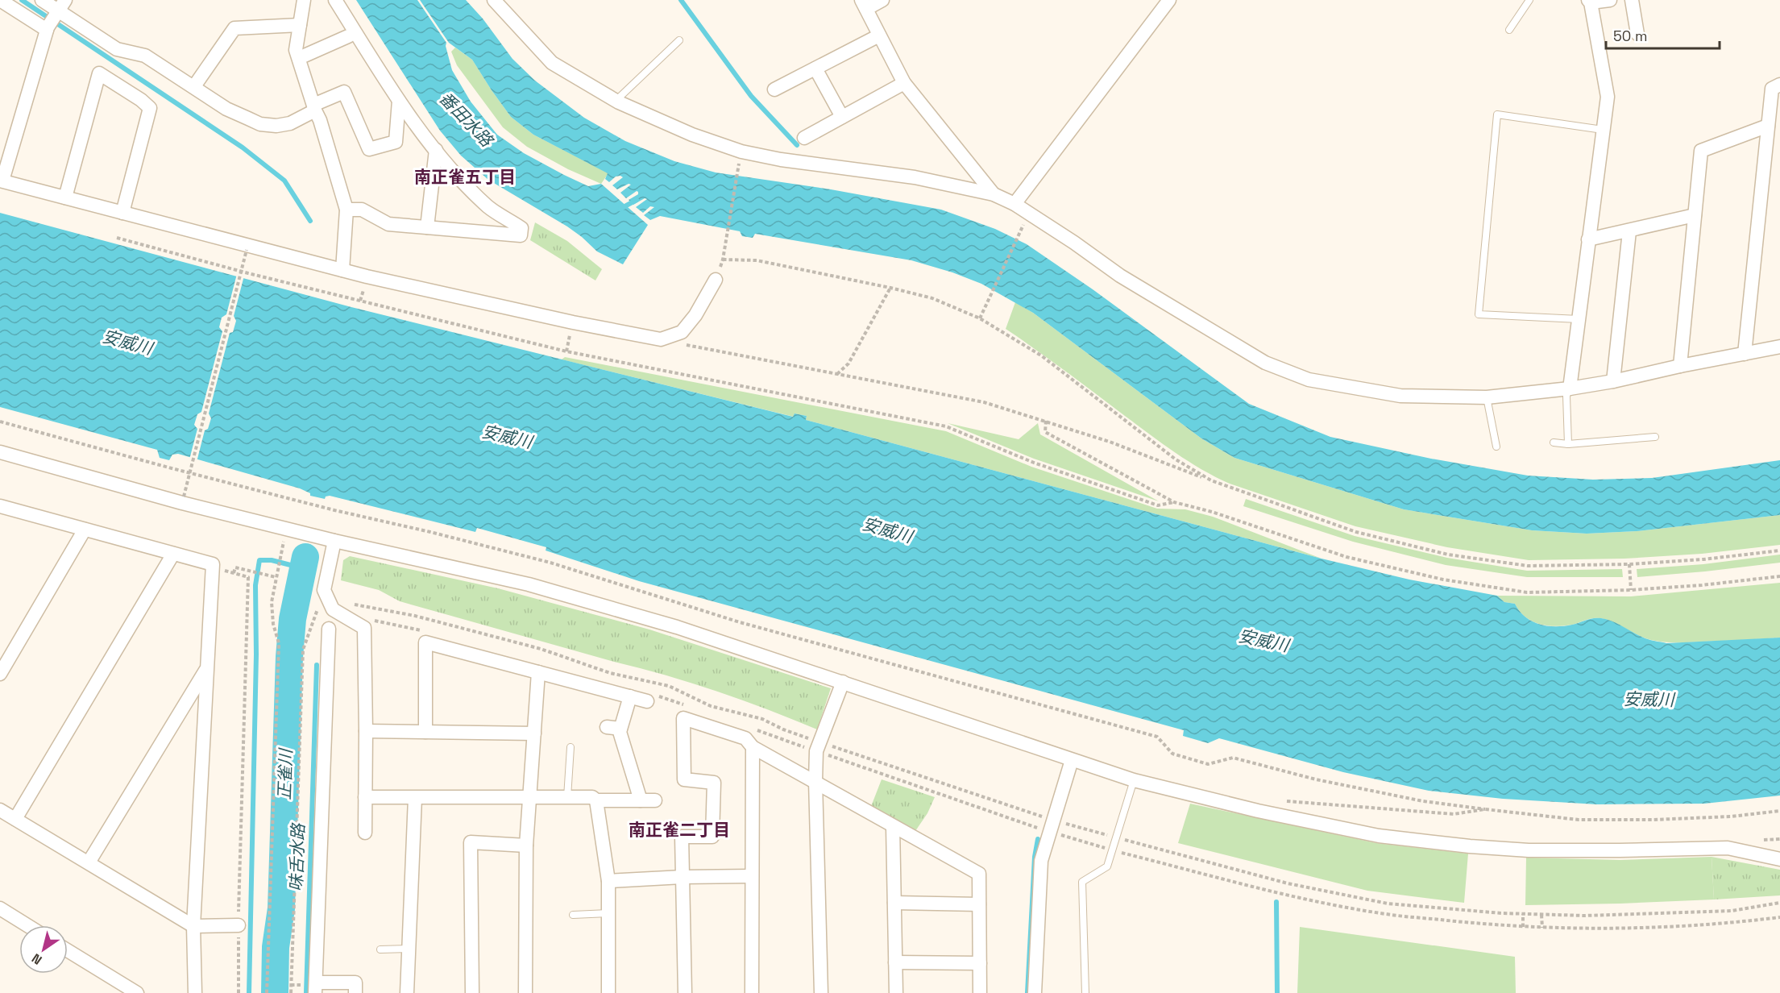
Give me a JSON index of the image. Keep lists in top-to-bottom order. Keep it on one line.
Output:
{"districts":["南正雀五丁目","南正雀二丁目"],"water":["番田水路","安威川","正雀川","味舌水路"],"scale_bar":"50 m","north":"bottom left"}
